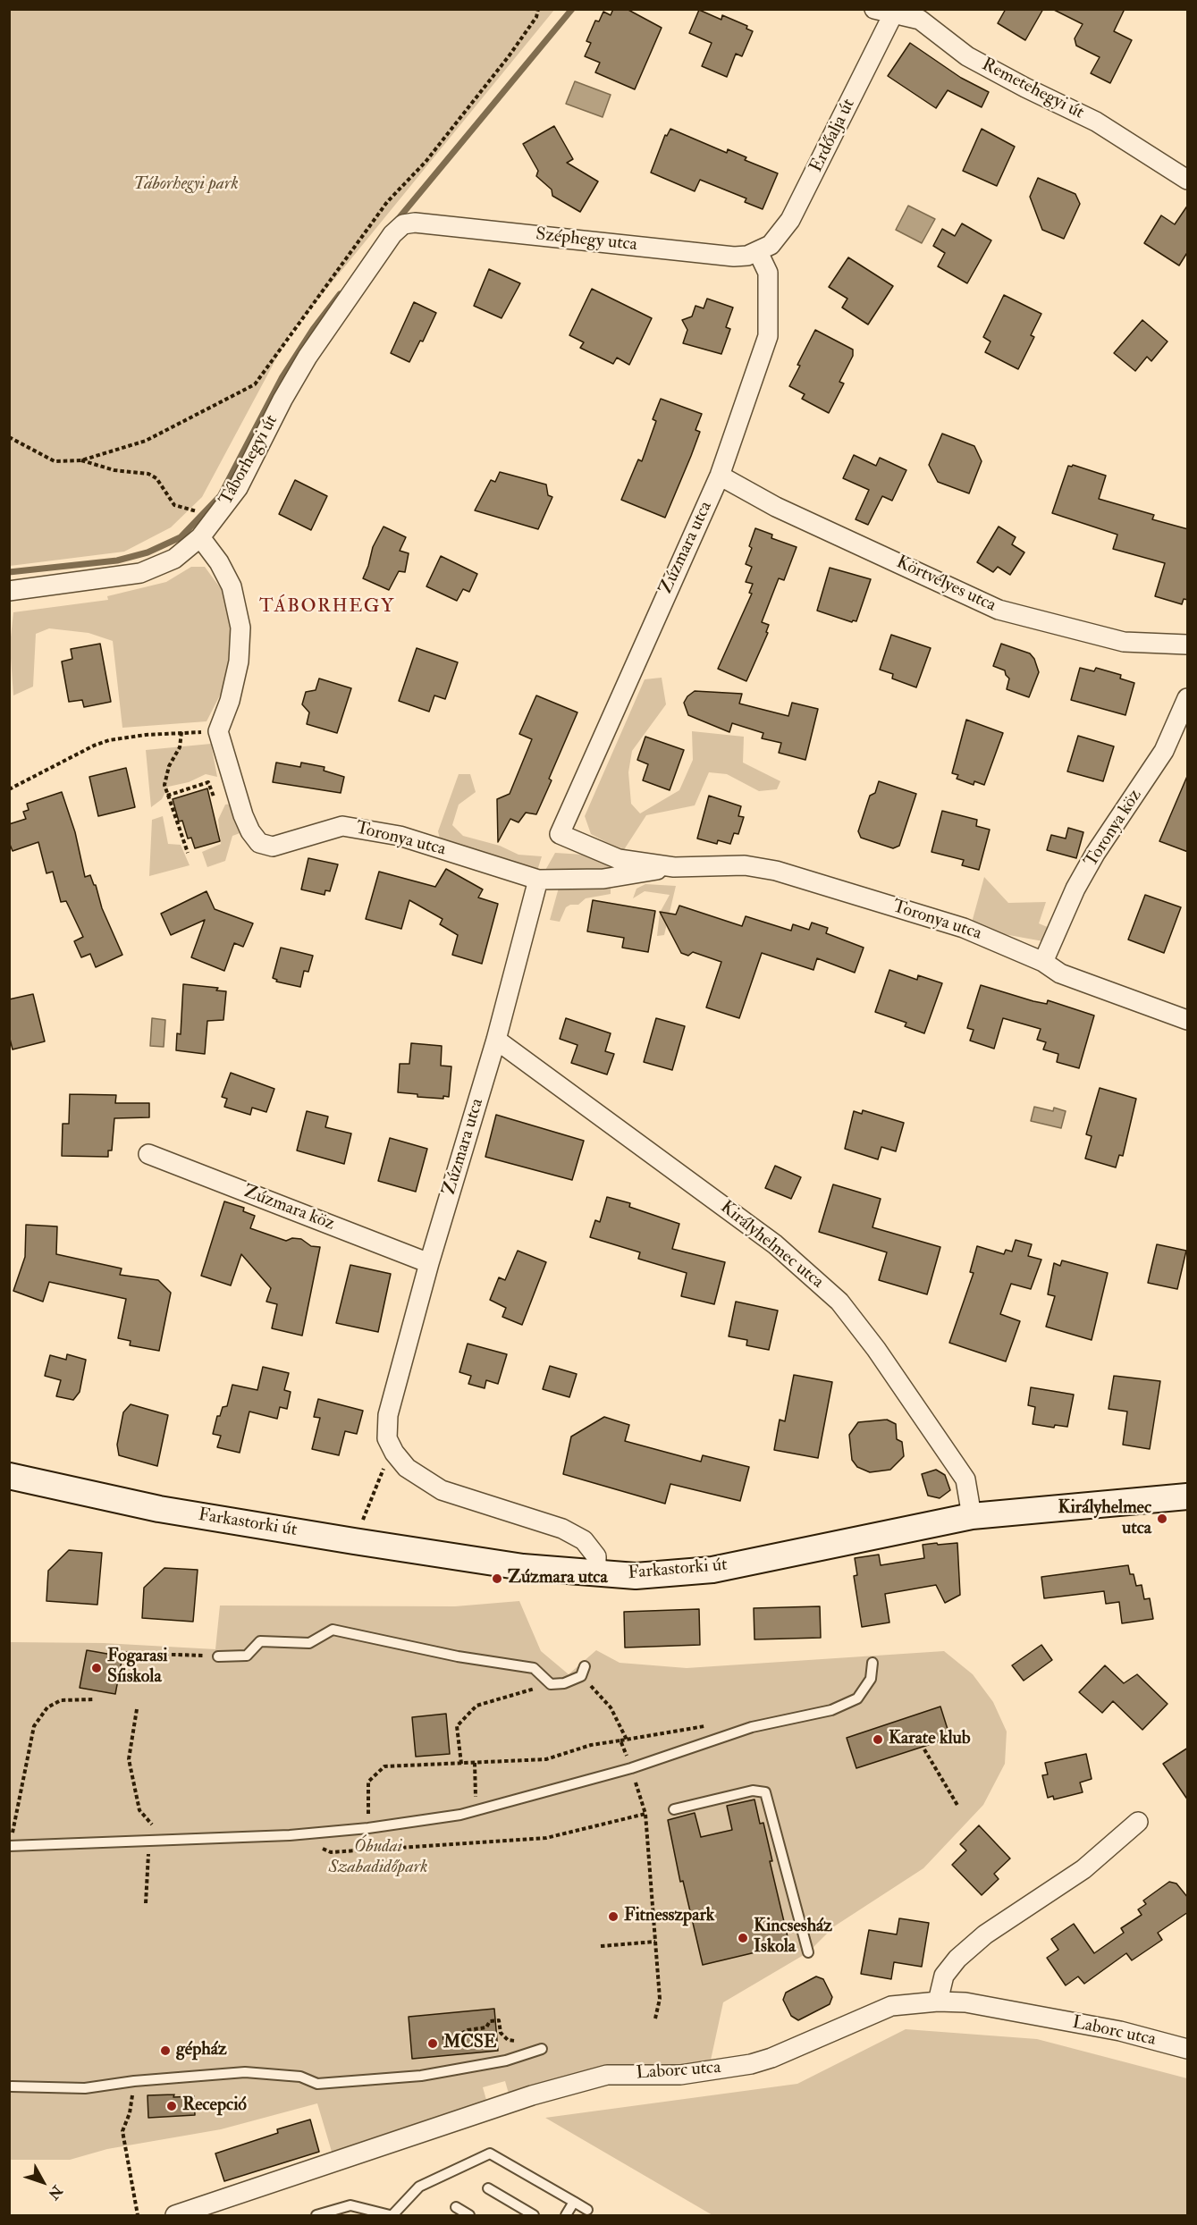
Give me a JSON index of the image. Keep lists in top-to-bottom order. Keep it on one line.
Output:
{"streets":{"street":["Remetehegyi út","Erdőalja út","Széphegy utca","Táborhegyi út","Zúzmara utca","Körtvélyes utca","Toronya köz","Toronya utca","Zúzmara köz","Királyhelmec utca","Farkastorki út","Laborc utca"]},"crossings":[["Remetehegyi út","Erdőalja út"],["Erdőalja út","Széphegy utca"],["Erdőalja út","Zúzmara utca"],["Széphegy utca","Táborhegyi út"],["Széphegy utca","Zúzmara utca"],["Zúzmara utca","Körtvélyes utca"],["Zúzmara utca","Toronya utca"],["Zúzmara utca","Zúzmara köz"],["Zúzmara utca","Királyhelmec utca"],["Zúzmara utca","Farkastorki út"],["Toronya köz","Toronya utca"],["Királyhelmec utca","Farkastorki út"]],"districts":["TÁBORHEGY"],"parks":["Táborhegyi park","Óbudai Szabadidőpark"],"places":["Királyhelmec utca","Zúzmara utca","Fogarasi Síiskola","Karate klub","Fitnesszpark","Kincsesház Iskola","MCSE","gépház","Recepció"],"north":"bottom right"}
